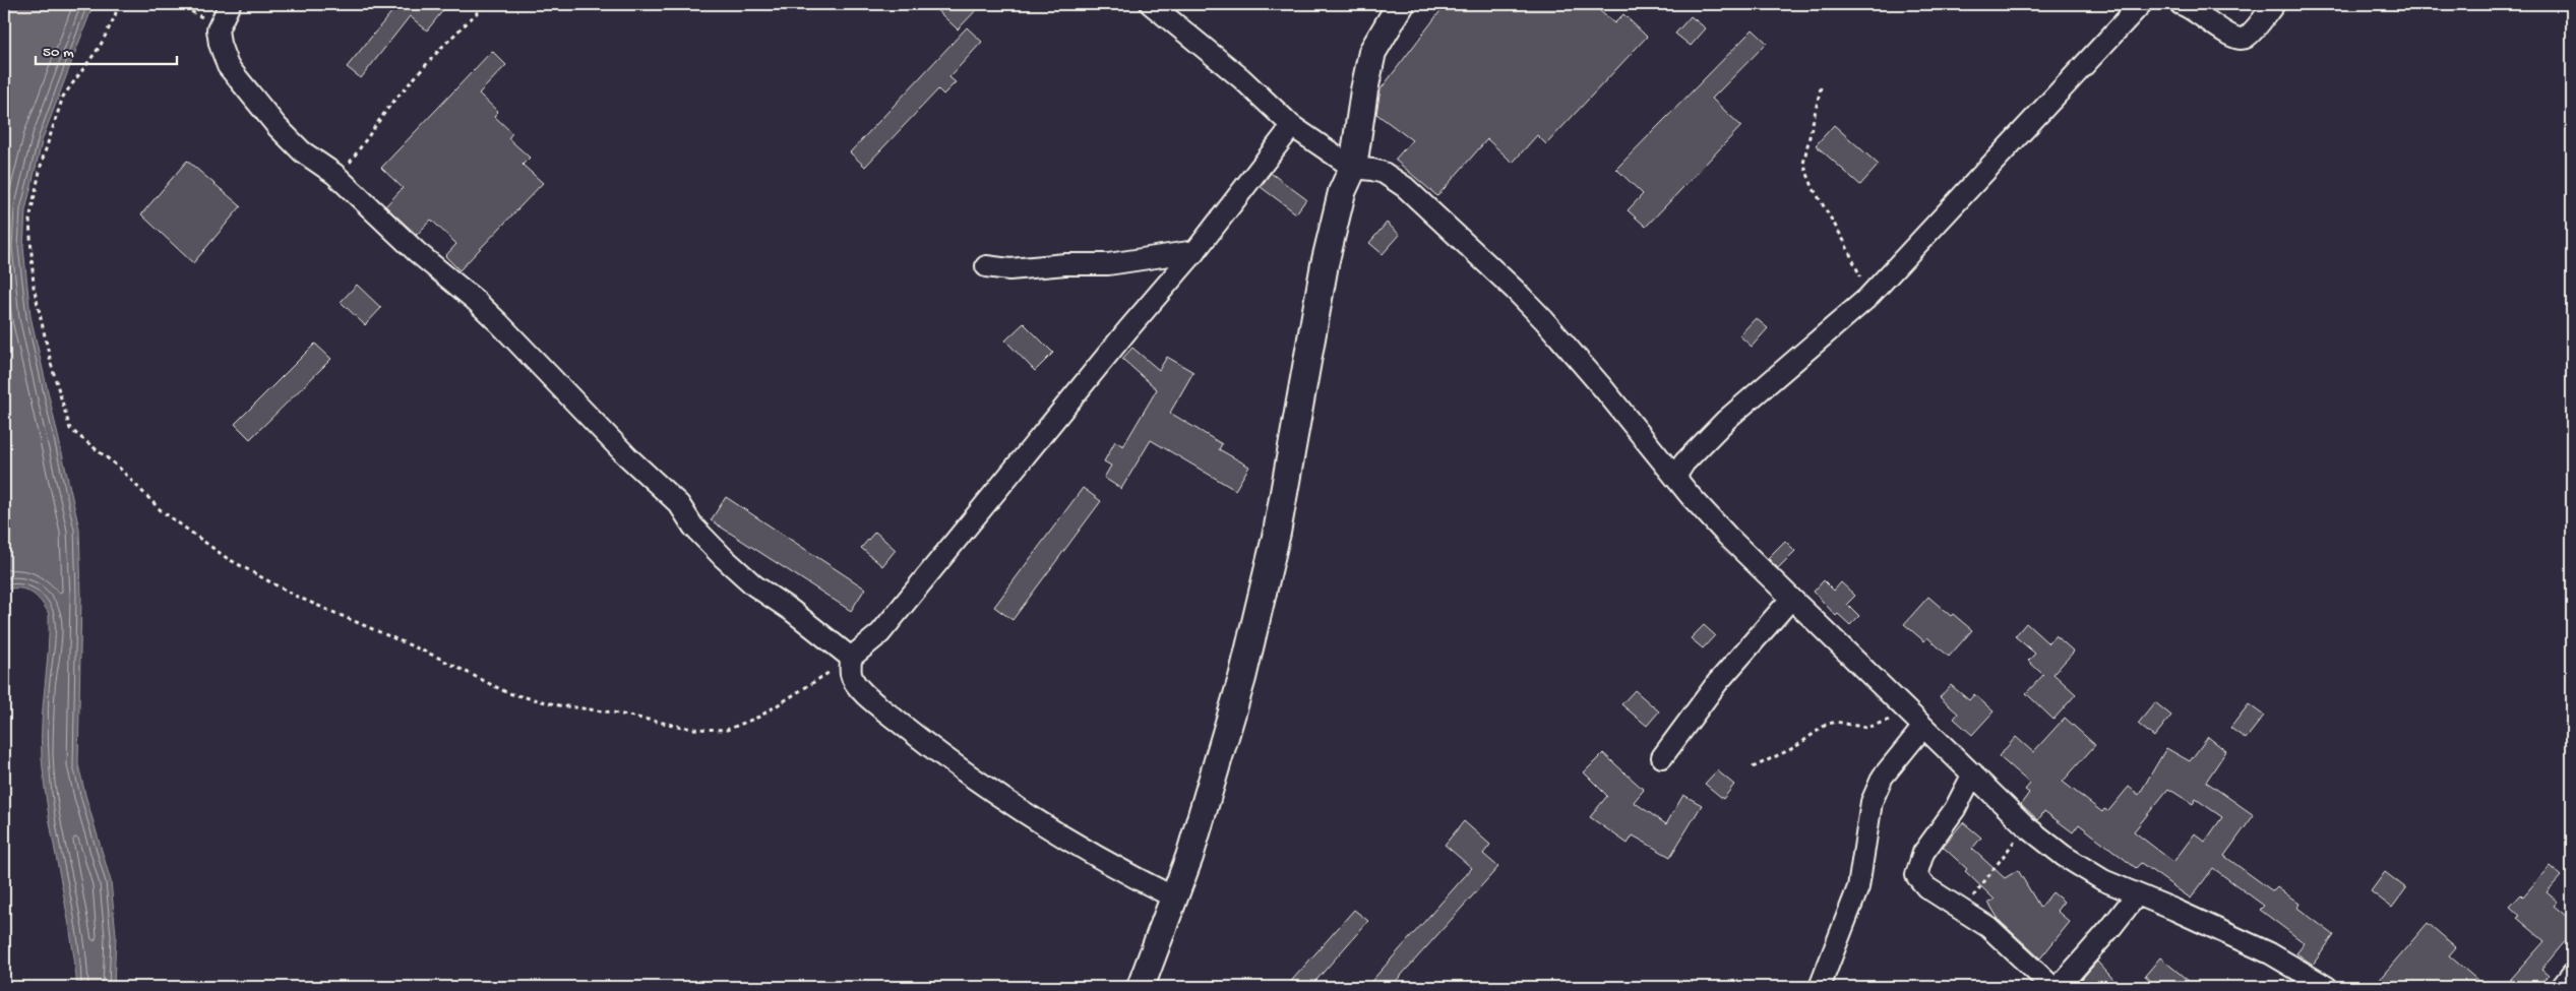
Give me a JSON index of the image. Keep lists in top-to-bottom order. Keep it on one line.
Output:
{"scale_bar":"50 m"}
